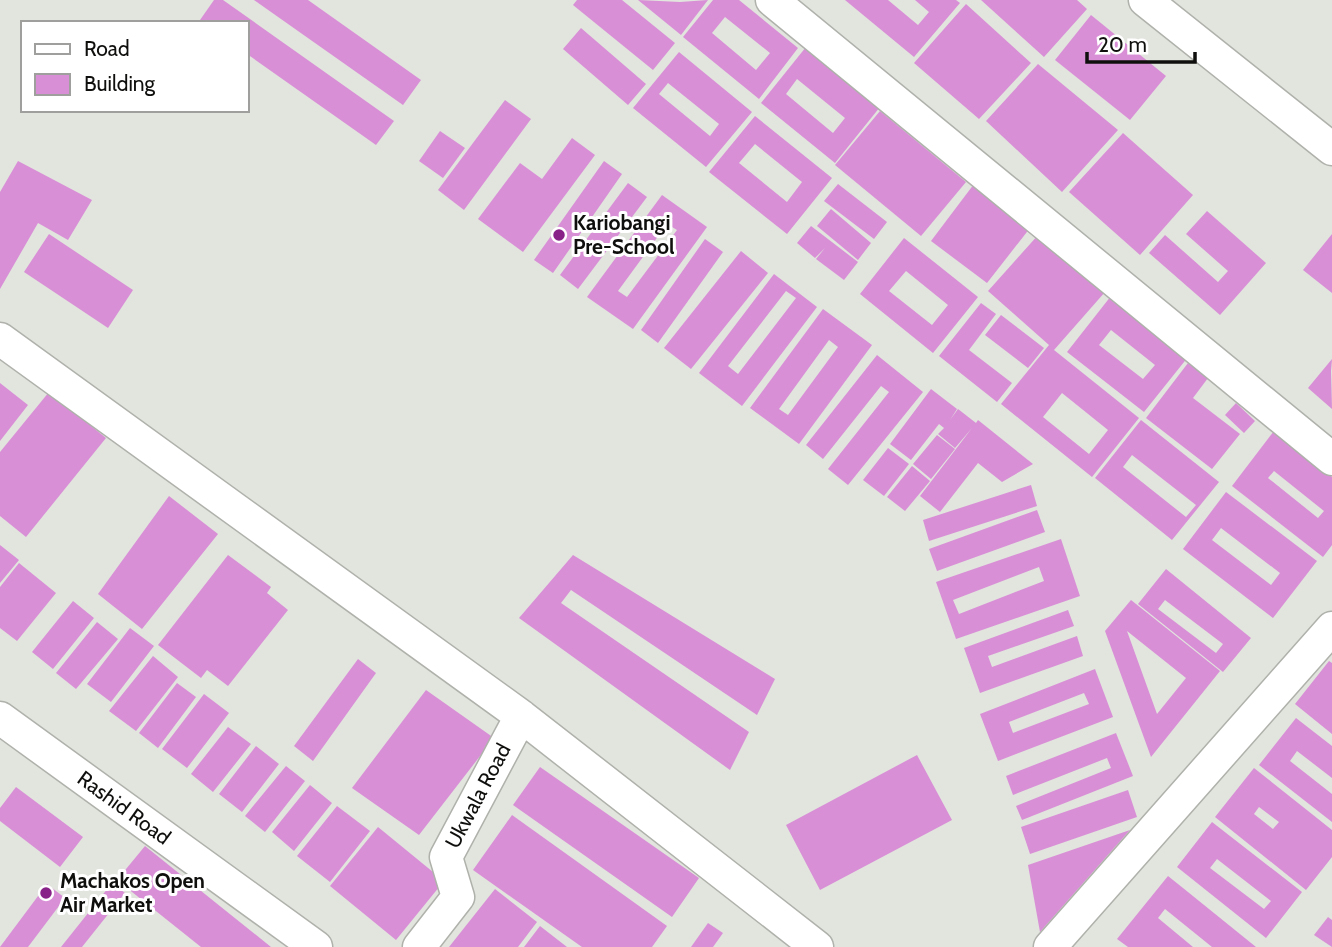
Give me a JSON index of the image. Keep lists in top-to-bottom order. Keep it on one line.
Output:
{"streets":{"street":["Ukwala Road","Rashid Road"]},"places":["Kariobangi Pre-School","Machakos Open Air Market"],"legend":["Road","Building"],"scale_bar":"20 m"}
